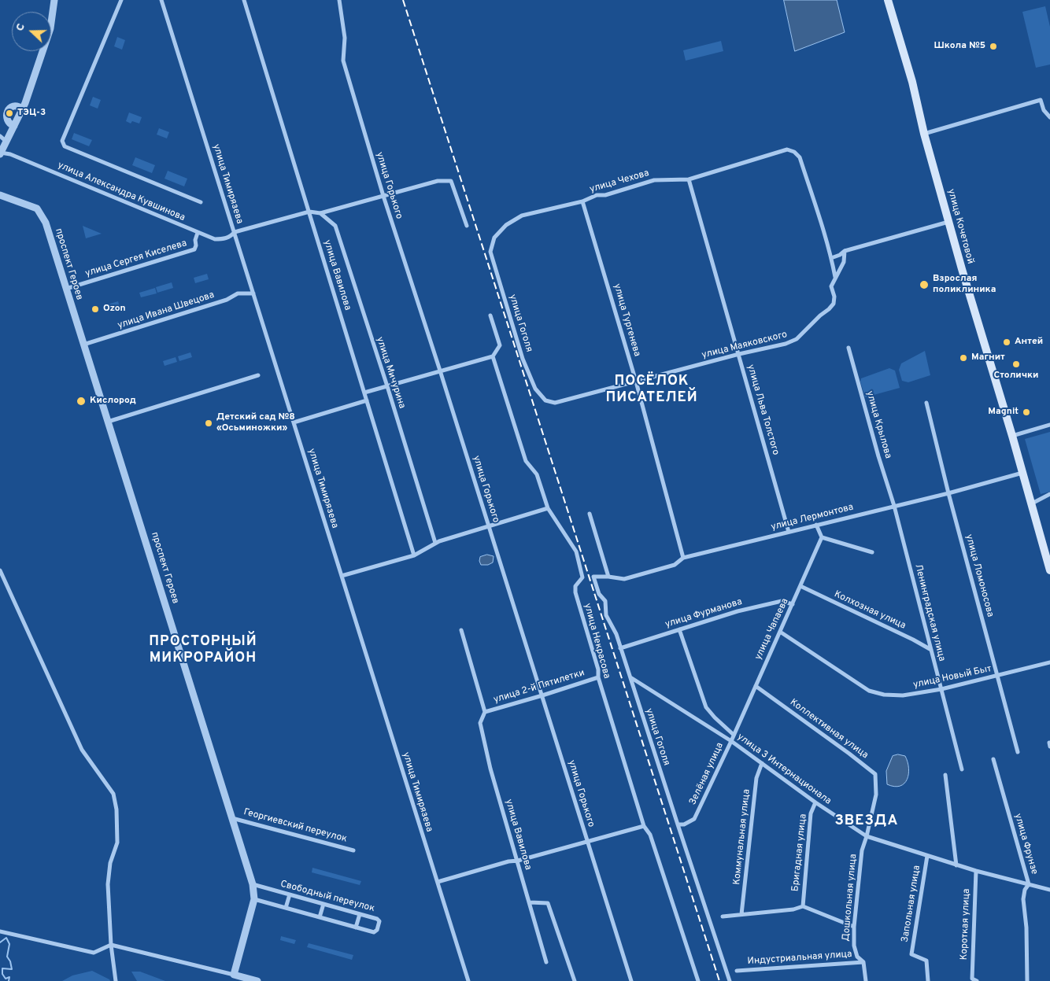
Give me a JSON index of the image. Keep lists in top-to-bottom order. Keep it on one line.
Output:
{"streets":{"main road":["улица Кочетовой"],"street":["улица Чехова","улица Тимирязева","улица Горького","улица Александра Кувшинова","улица Сергея Киселева","проспект Героев","улица Вавилова","улица Ивана Швецова","улица Тургенева","улица Гоголя","улица Маяковского","улица Мичурина","улица Льва Толстого","улица Крылова","улица Лермонтова","улица Ломоносова","Колхозная улица","Ленинградская улица","улица Фурманова","улица Чапаева","улица Некрасова","улица Новый Быт","улица 2-й Пятилетки","Коллективная улица","улица 3 Интернационала","Зелёная улица","Георгиевский переулок","Коммунальная улица","улица Фрунзе","Бригадная улица","Свободный переулок","Дошкольная улица","Запольная улица","Короткая улица","Индустриальная улица"]},"crossings":[["улица Чехова","улица Тургенева"],["улица Чехова","улица Гоголя"],["улица Чехова","улица Льва Толстого"],["улица Тимирязева","улица Александра Кувшинова"],["улица Тимирязева","улица Ивана Швецова"],["улица Горького","улица 2-й Пятилетки"],["улица Александра Кувшинова","улица Сергея Киселева"],["улица Александра Кувшинова","улица Вавилова"],["улица Кочетовой","улица Лермонтова"],["улица Сергея Киселева","проспект Героев"],["проспект Героев","улица Ивана Швецова"],["проспект Героев","Георгиевский переулок"],["проспект Героев","Свободный переулок"],["улица Вавилова","улица 2-й Пятилетки"],["улица Тургенева","улица Маяковского"],["улица Тургенева","улица Лермонтова"],["улица Гоголя","улица Маяковского"],["улица Гоголя","улица Лермонтова"],["улица Гоголя","улица Фурманова"],["улица Гоголя","улица 3 Интернационала"],["улица Гоголя","Зелёная улица"],["улица Маяковского","улица Льва Толстого"],["улица Льва Толстого","улица Лермонтова"],["улица Крылова","улица Лермонтова"],["улица Крылова","Ленинградская улица"],["улица Лермонтова","улица Ломоносова"],["улица Лермонтова","Ленинградская улица"],["улица Ломоносова","улица Новый Быт"],["Колхозная улица","Ленинградская улица"],["Колхозная улица","улица Чапаева"],["Ленинградская улица","улица Новый Быт"],["улица Фурманова","улица Чапаева"],["улица Чапаева","улица Новый Быт"],["улица Чапаева","Коллективная улица"],["улица Чапаева","улица 3 Интернационала"],["улица Чапаева","Зелёная улица"],["улица Некрасова","улица 2-й Пятилетки"],["Коллективная улица","Дошкольная улица"],["улица 3 Интернационала","Зелёная улица"],["улица 3 Интернационала","Коммунальная улица"],["улица 3 Интернационала","улица Фрунзе"],["улица 3 Интернационала","Бригадная улица"],["улица 3 Интернационала","Дошкольная улица"],["улица 3 Интернационала","Запольная улица"],["улица 3 Интернационала","Короткая улица"],["Дошкольная улица","Индустриальная улица"]],"districts":["ПОСЁЛОК ПИСАТЕЛЕЙ","ПРОСТОРНЫЙ МИКРОРАЙОН","ЗВЕЗДА"],"places":["Школа №5","ТЭЦ-3","Взрослая поликлиника","Ozon","Антей","Магнит","Столички","Кислород","Magnit","Детский сад №8 «Осьминожки»"],"north":"left"}
